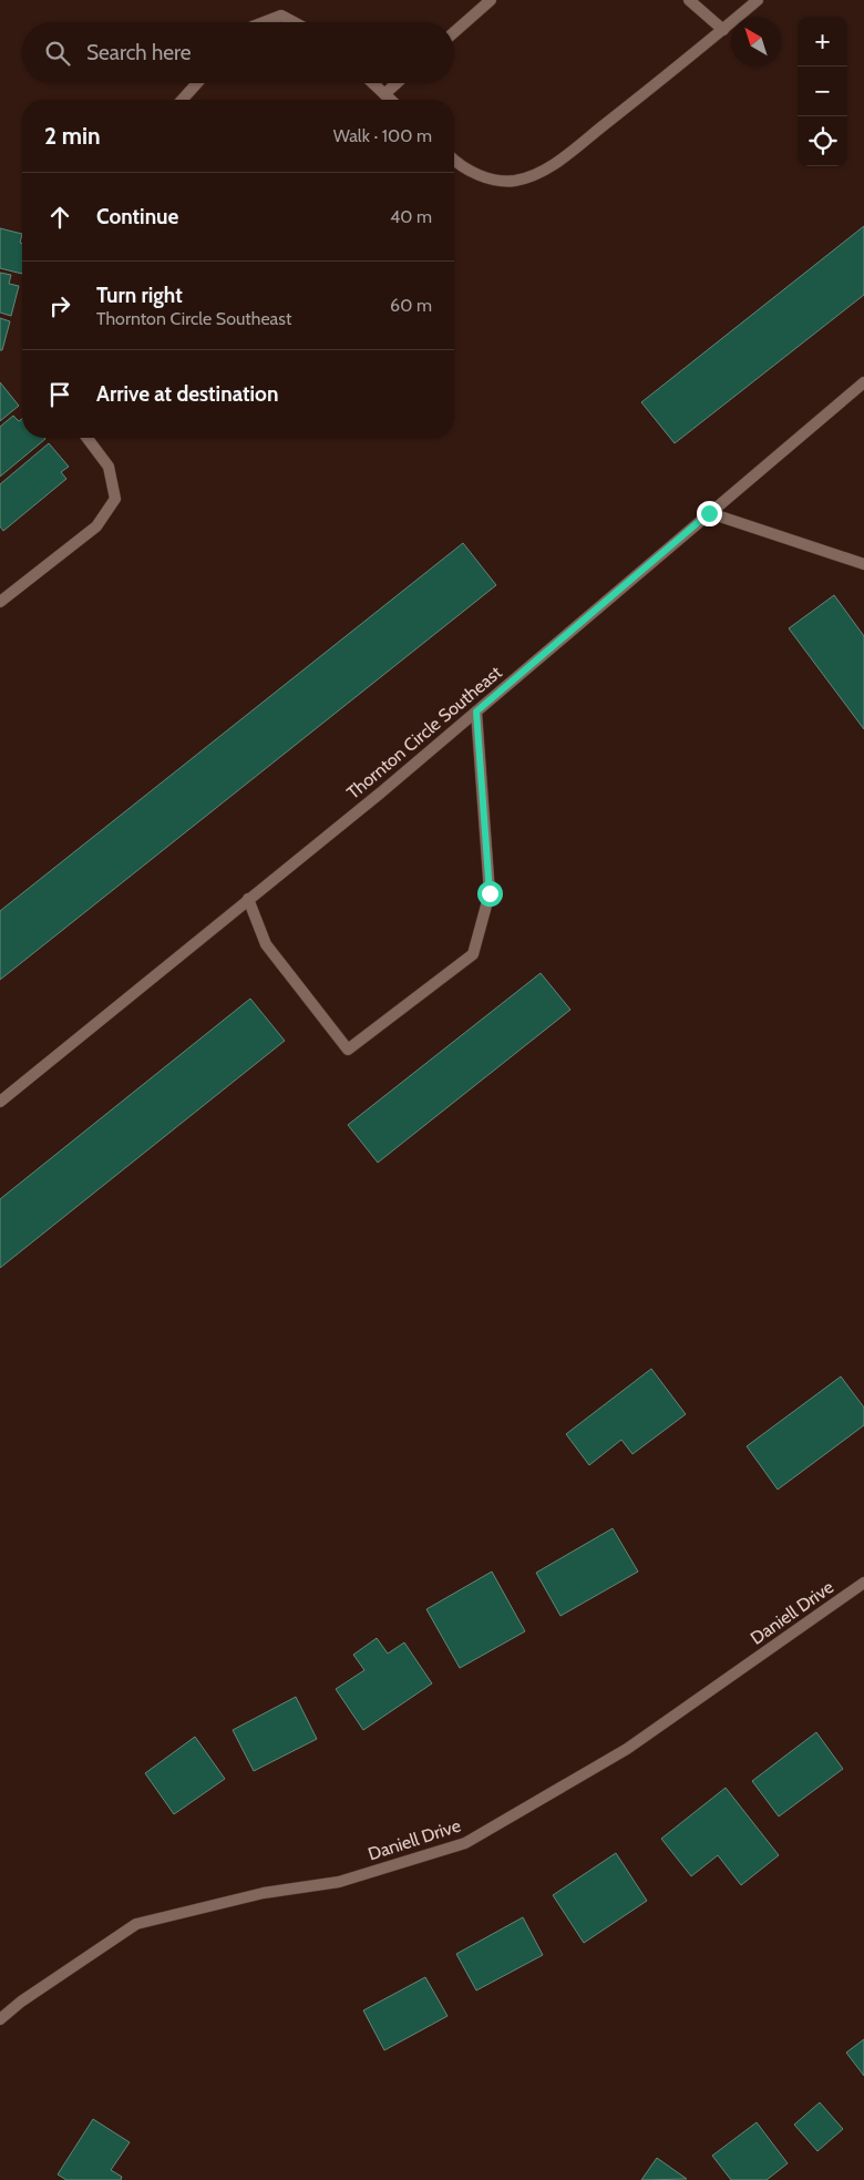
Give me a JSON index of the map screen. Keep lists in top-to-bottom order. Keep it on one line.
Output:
{"streets":{"street":["Thornton Circle Southeast","Daniell Drive"]},"north":"top left","page":{"map_buttons":["+","−"],"search":"Search here","heading":["2 min","Walk · 100 m"],"list":[["Continue","40 m"],["Turn right","Thornton Circle Southeast","60 m"],"Arrive at destination"]}}
